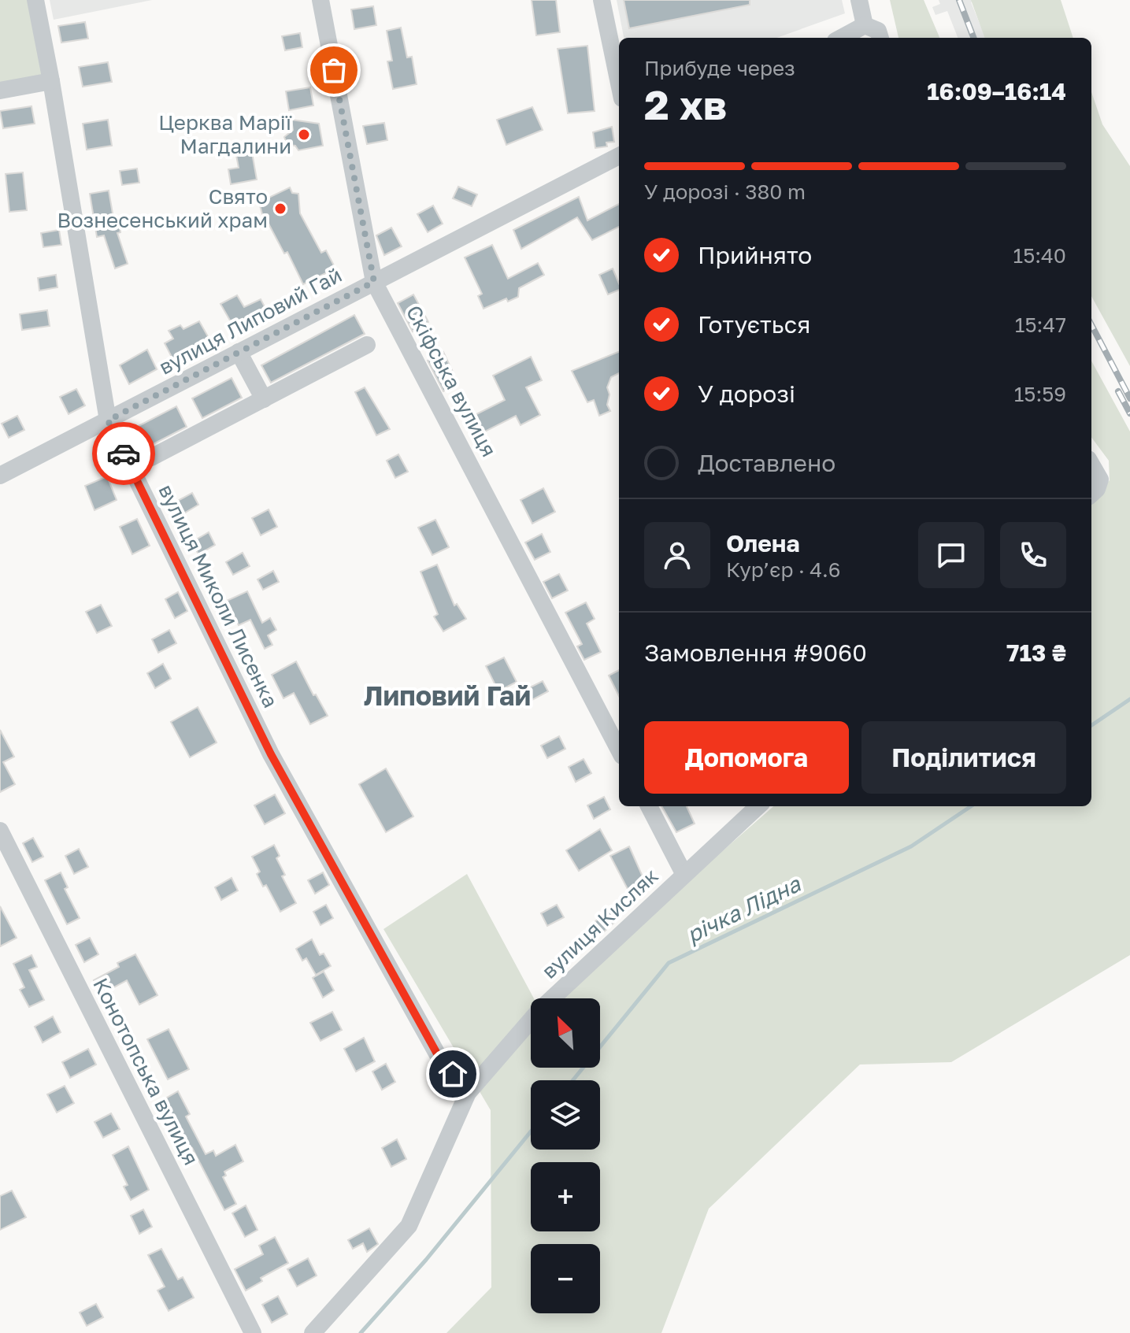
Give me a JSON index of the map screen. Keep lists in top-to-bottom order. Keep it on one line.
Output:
{"streets":{"street":["вулиця Липовий Гай","Скіфська вулиця","вулиця Миколи Лисенка","вулиця Кисляк","Конотопська вулиця"]},"crossings":[["вулиця Липовий Гай","Скіфська вулиця"],["вулиця Липовий Гай","вулиця Миколи Лисенка"],["вулиця Миколи Лисенка","вулиця Кисляк"]],"districts":["Липовий Гай"],"water":["річка Лідна"],"places":["Церква Марії Магдалини","Свято Вознесенський храм"],"north":"top left","page":{"heading":["2 хв","Прибуде через","16:09–16:14"],"panel":["Олена","Кур’єр · 4.6","Замовлення #9060","713 ₴"],"bar":"У дорозі · 380 m","list":[["Прийнято","15:40"],["Готується","15:47"],["У дорозі","15:59"],"Доставлено"],"buttons":["Допомога","Поділитися"],"map_buttons":["+","−"]}}
